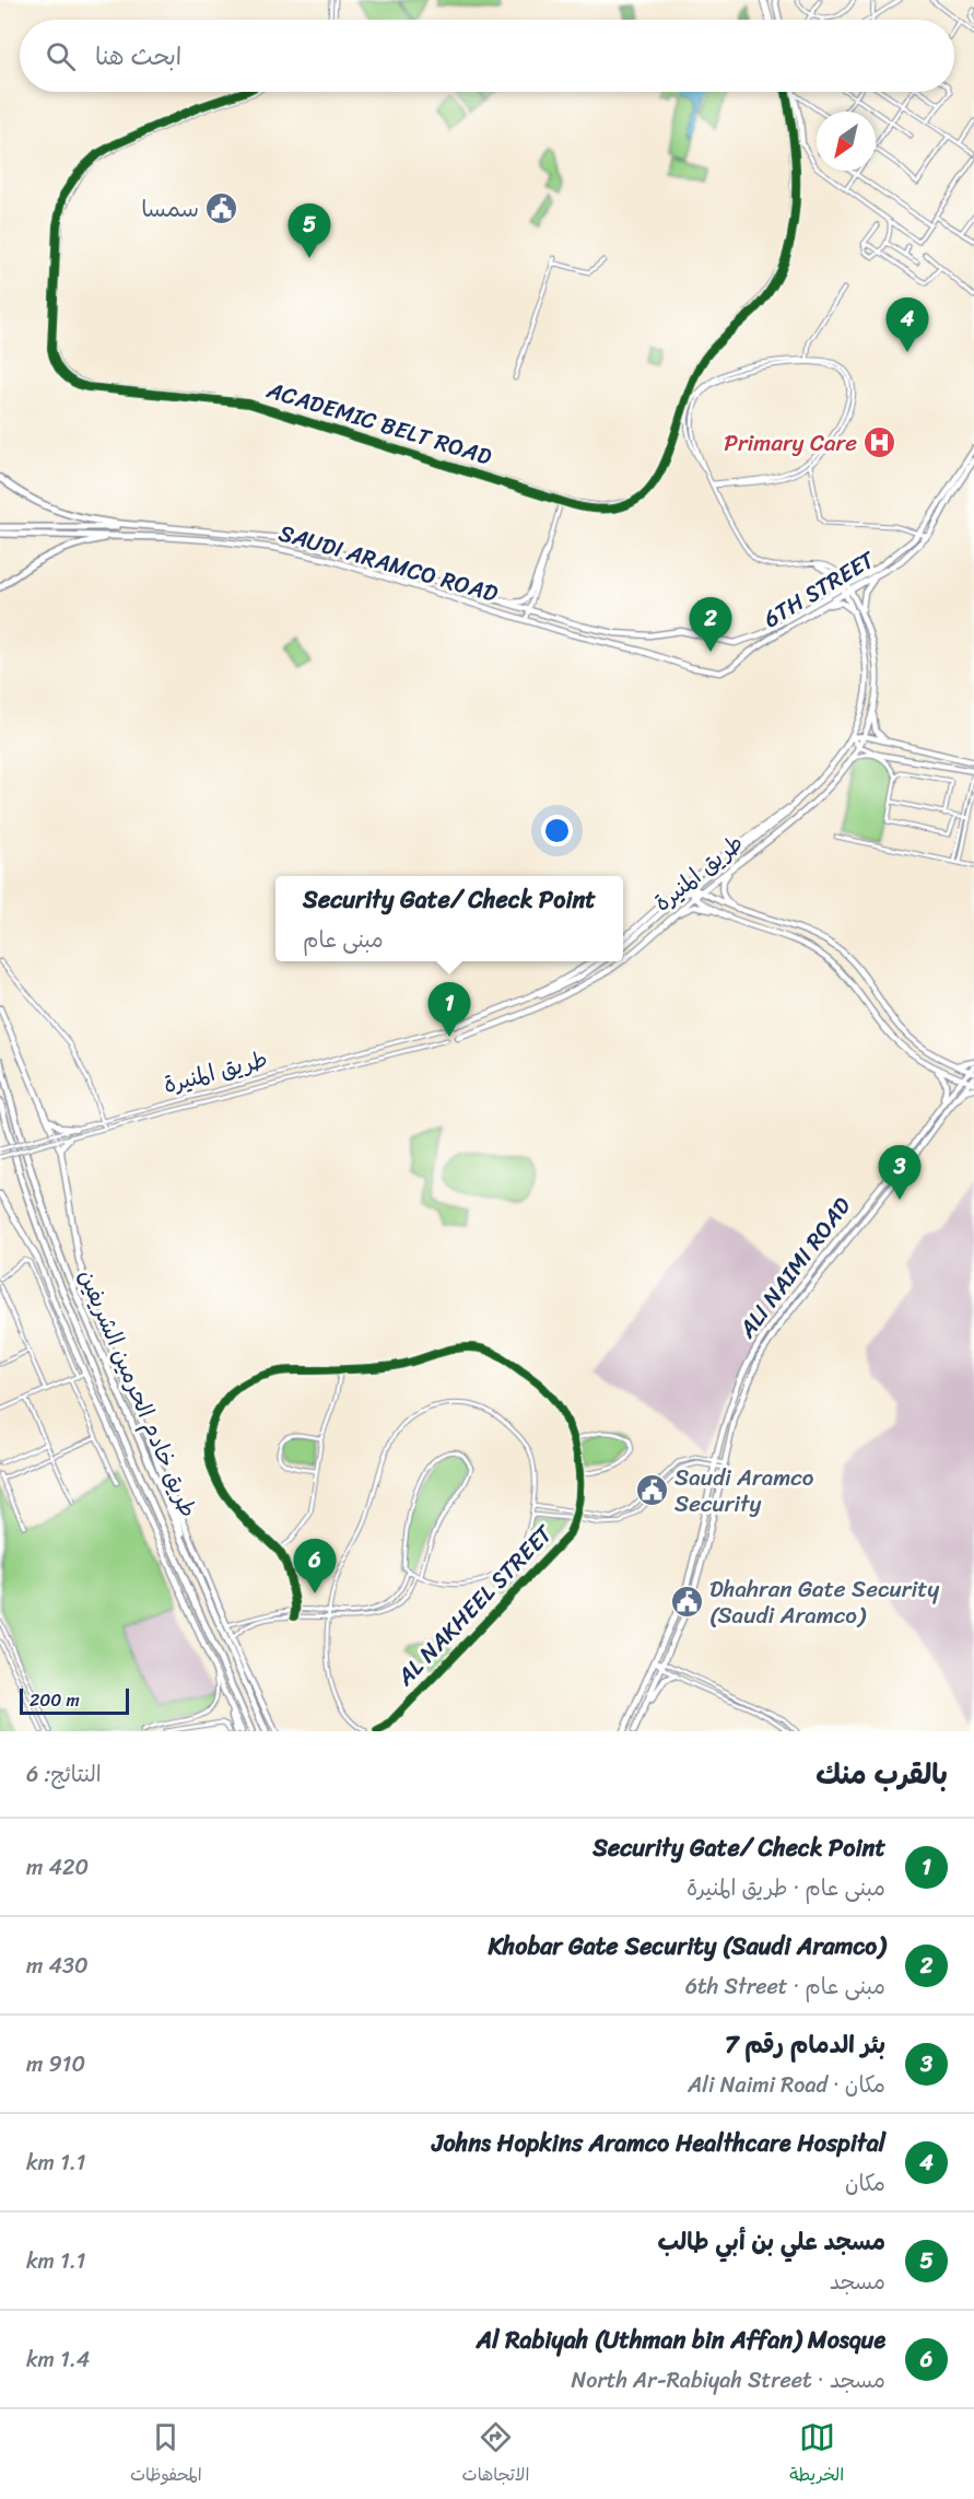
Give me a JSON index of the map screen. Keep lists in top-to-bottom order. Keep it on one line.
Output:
{"streets":{"highway":["طريق خادم الحرمين الشريفين"],"main road":["SAUDI ARAMCO ROAD","6TH STREET","طريق المنيرة","ALI NAIMI ROAD"],"street":["ACADEMIC BELT ROAD","AL NAKHEEL STREET"]},"crossings":[["SAUDI ARAMCO ROAD","6TH STREET"],["6TH STREET","طريق المنيرة"]],"places":{"public building":["سمسا","Saudi Aramco Security","Dhahran Gate Security (Saudi Aramco)"],"hospital":["Primary Care"]},"scale_bar":"200 m","north":"bottom left","page":{"search":"ابحث هنا","pins":["5","4","2","1","3","6"],"popup":["Security Gate/ Check Point","مبنى عام"],"scale":"200 m","heading":["بالقرب منك","النتائج: 6"],"list":[{"mark":"1","name":"Security Gate/ Check Point","note":"مبنى عام · طريق المنيرة","value":"420 m"},{"mark":"2","name":"Khobar Gate Security (Saudi Aramco)","note":"مبنى عام · 6th Street","value":"430 m"},{"mark":"3","name":"بئر الدمام رقم 7","note":"مكان · Ali Naimi Road","value":"910 m"},{"mark":"4","name":"Johns Hopkins Aramco Healthcare Hospital","note":"مكان","value":"1.1 km"},{"mark":"5","name":"مسجد علي بن أبي طالب","note":"مسجد","value":"1.1 km"},{"mark":"6","name":"Al Rabiyah (Uthman bin Affan) Mosque","note":"مسجد · North Ar-Rabiyah Street","value":"1.4 km"}],"nav":["الخريطة","الاتجاهات","المحفوظات"]}}
